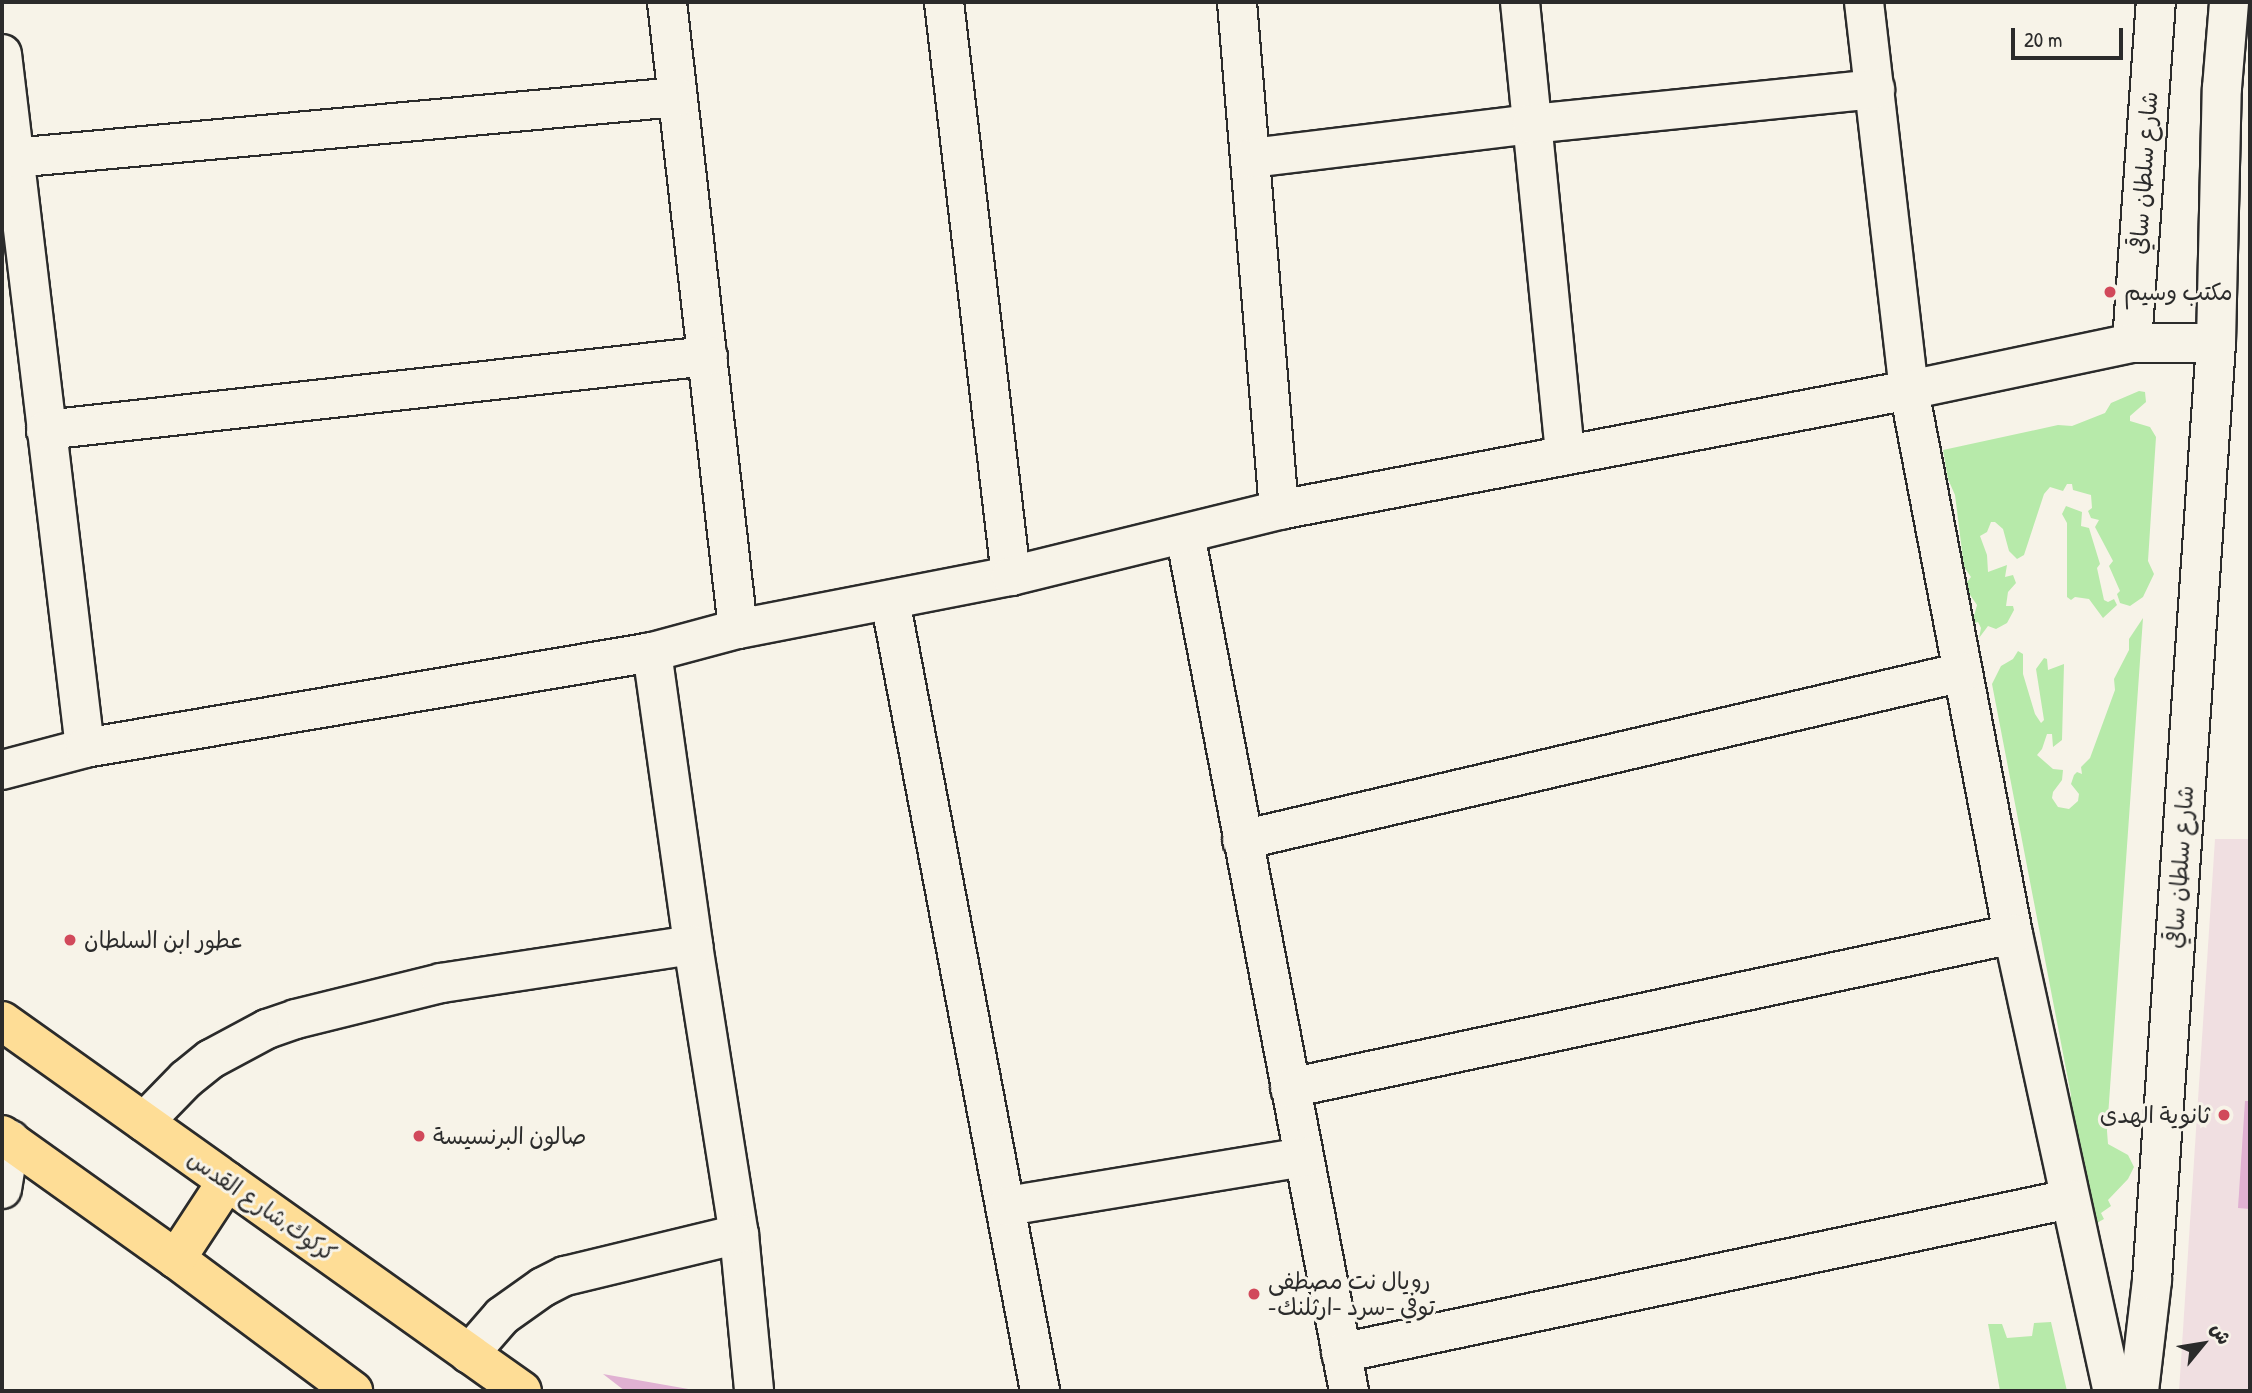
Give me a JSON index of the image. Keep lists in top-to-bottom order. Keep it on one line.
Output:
{"streets":{"main road":["كركوك,شارع القدس"],"street":["شارع سلطان ساقي"]},"places":["مكتب وسيم","عطور ابن السلطان","ثانوية الهدى","صالون البرنسيسة","رويال نت مصطفى -توفي -سرد -ارثلنك"],"scale_bar":"20 m","north":"top right"}
